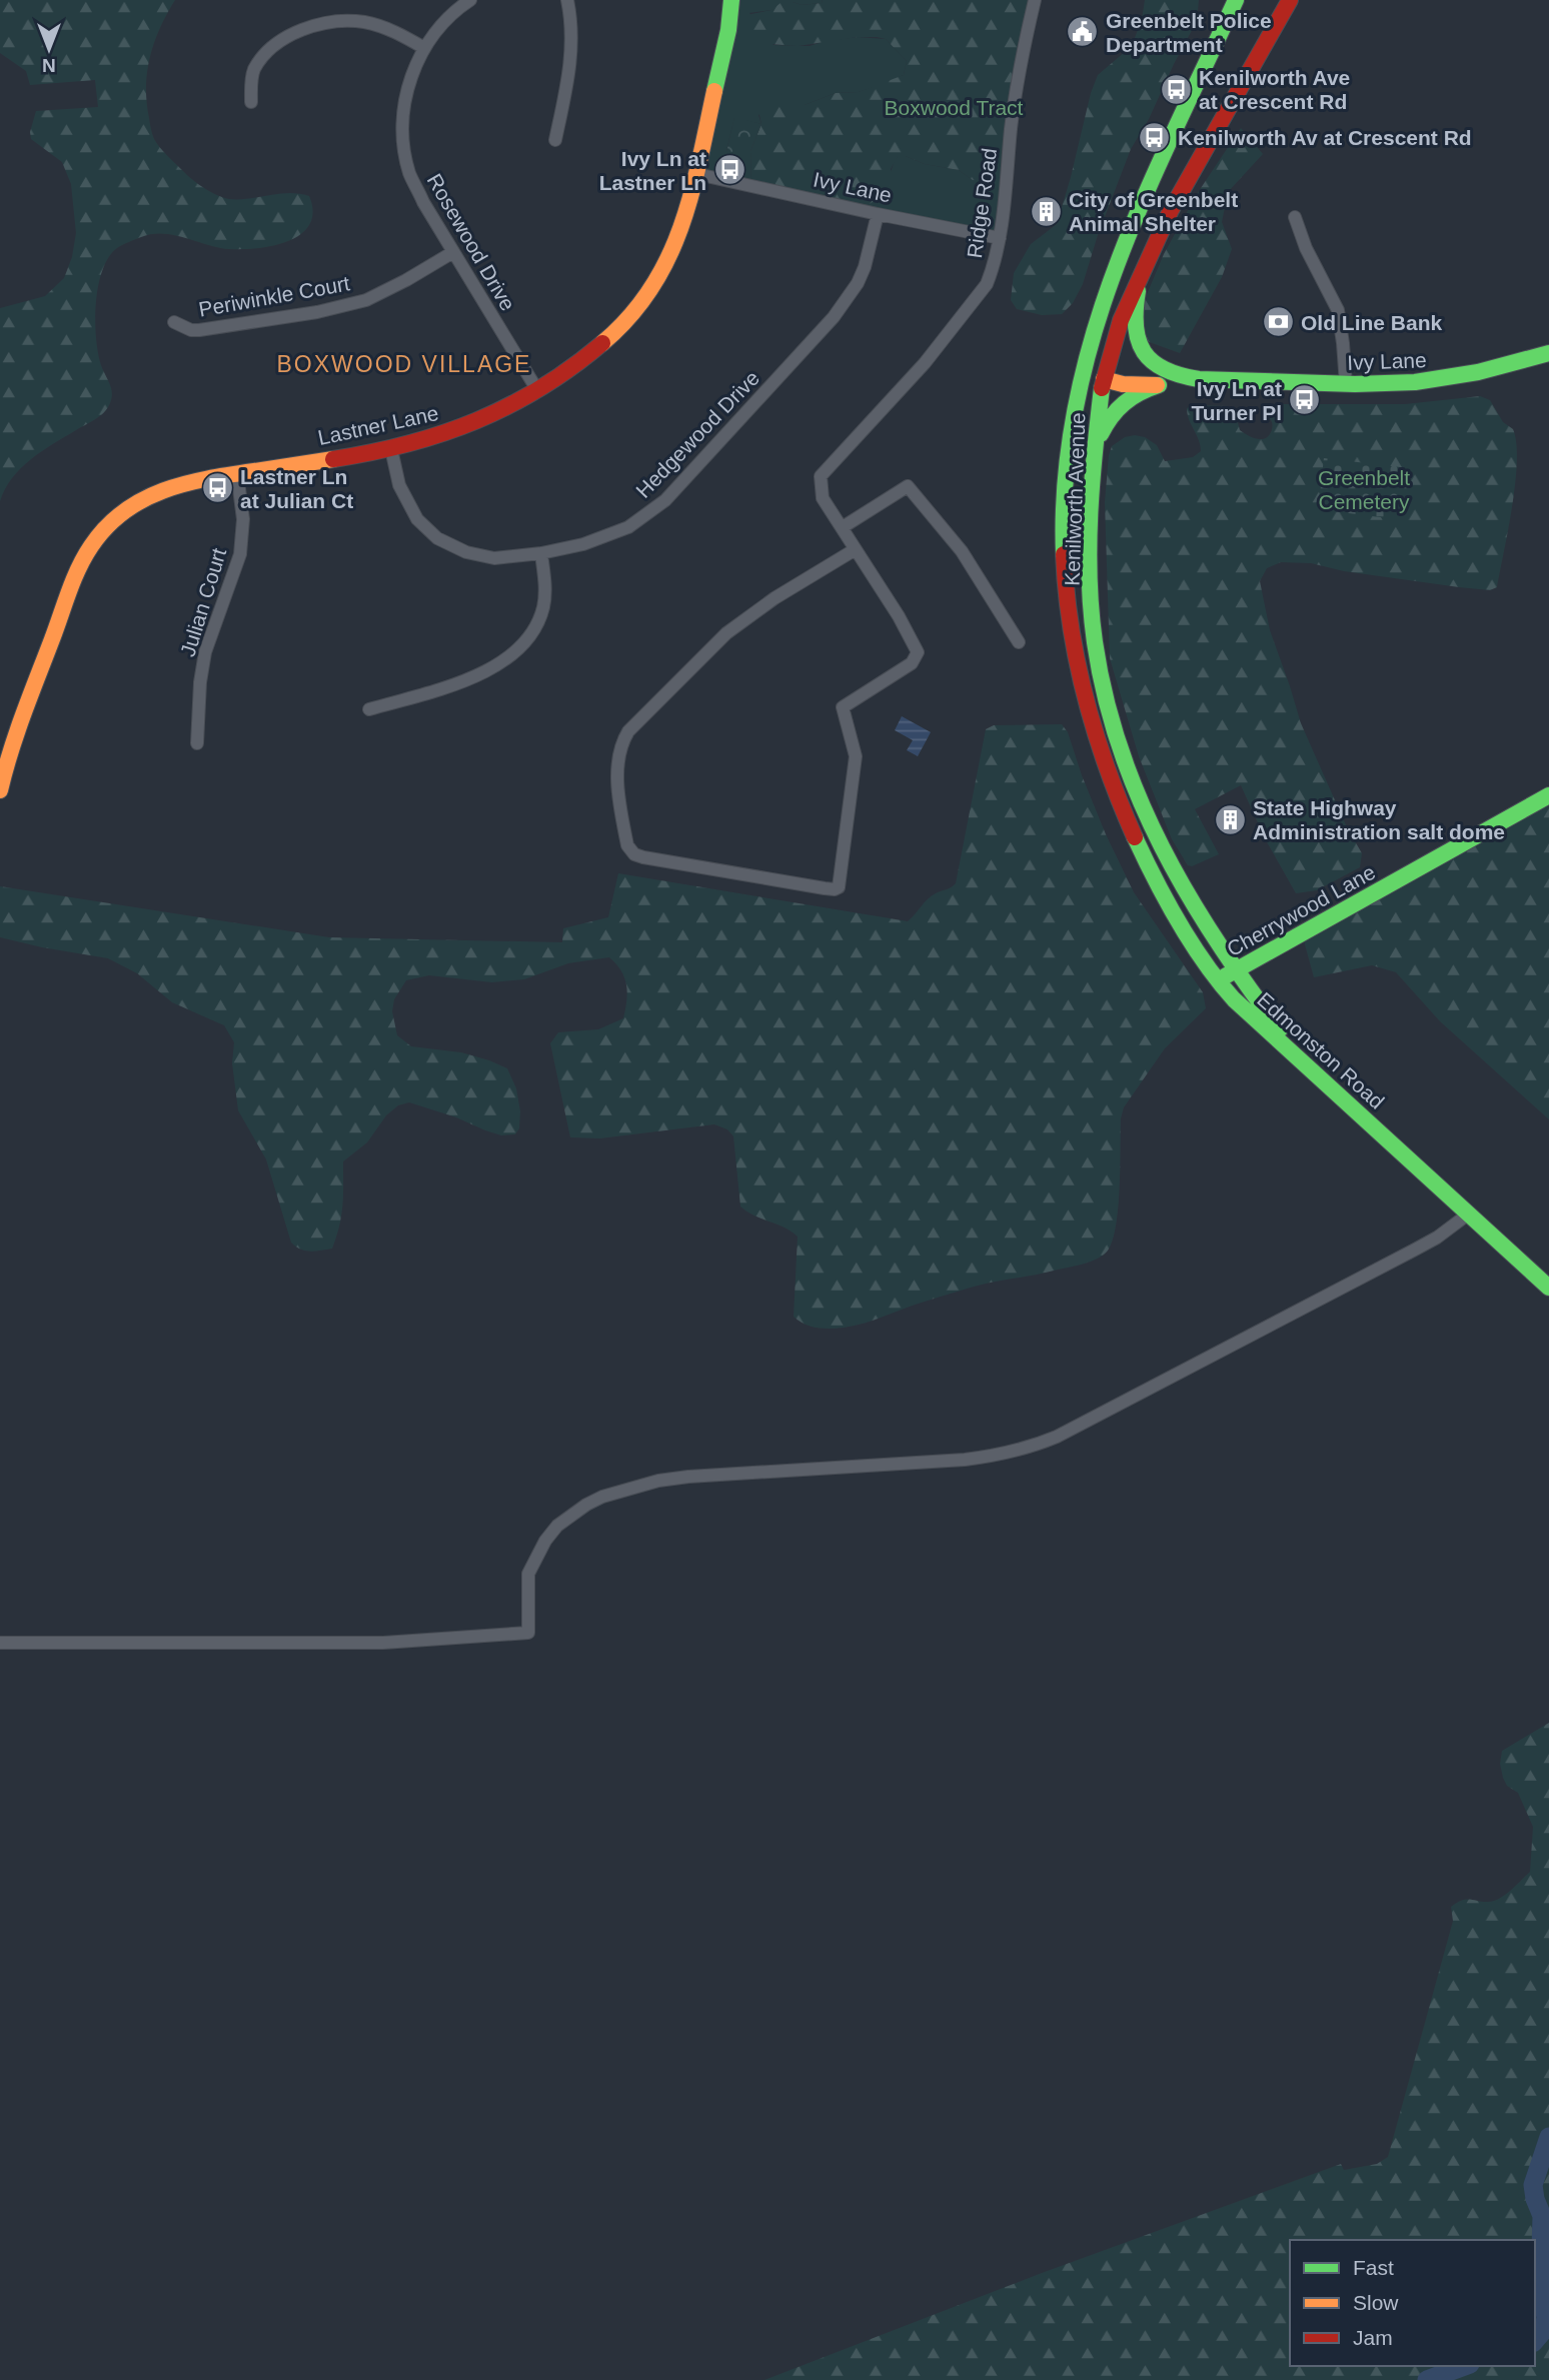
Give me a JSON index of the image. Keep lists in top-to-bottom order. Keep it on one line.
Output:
{"streets":{"main road":["Ivy Lane","Lastner Lane","Kenilworth Avenue","Cherrywood Lane","Edmonston Road"],"street":["Ridge Road","Rosewood Drive","Periwinkle Court","Hedgewood Drive","Julian Court"]},"crossings":[["Ivy Lane","Ridge Road"],["Ivy Lane","Lastner Lane"],["Ivy Lane","Hedgewood Drive"],["Ivy Lane","Kenilworth Avenue"],["Rosewood Drive","Periwinkle Court"],["Rosewood Drive","Lastner Lane"],["Lastner Lane","Hedgewood Drive"],["Lastner Lane","Julian Court"],["Kenilworth Avenue","Cherrywood Lane"],["Kenilworth Avenue","Edmonston Road"],["Cherrywood Lane","Edmonston Road"]],"districts":["BOXWOOD VILLAGE"],"parks":["Boxwood Tract","Greenbelt Cemetery"],"places":{"public building":["Greenbelt Police Department"],"bus stop":["Kenilworth Ave at Crescent Rd","Kenilworth Av at Crescent Rd","Ivy Ln at Lastner Ln","Ivy Ln at Turner Pl","Lastner Ln at Julian Ct"],"building":["City of Greenbelt Animal Shelter","State Highway Administration salt dome"],"bank":["Old Line Bank"]},"legend":["Fast","Slow","Jam"],"north":"bottom"}
